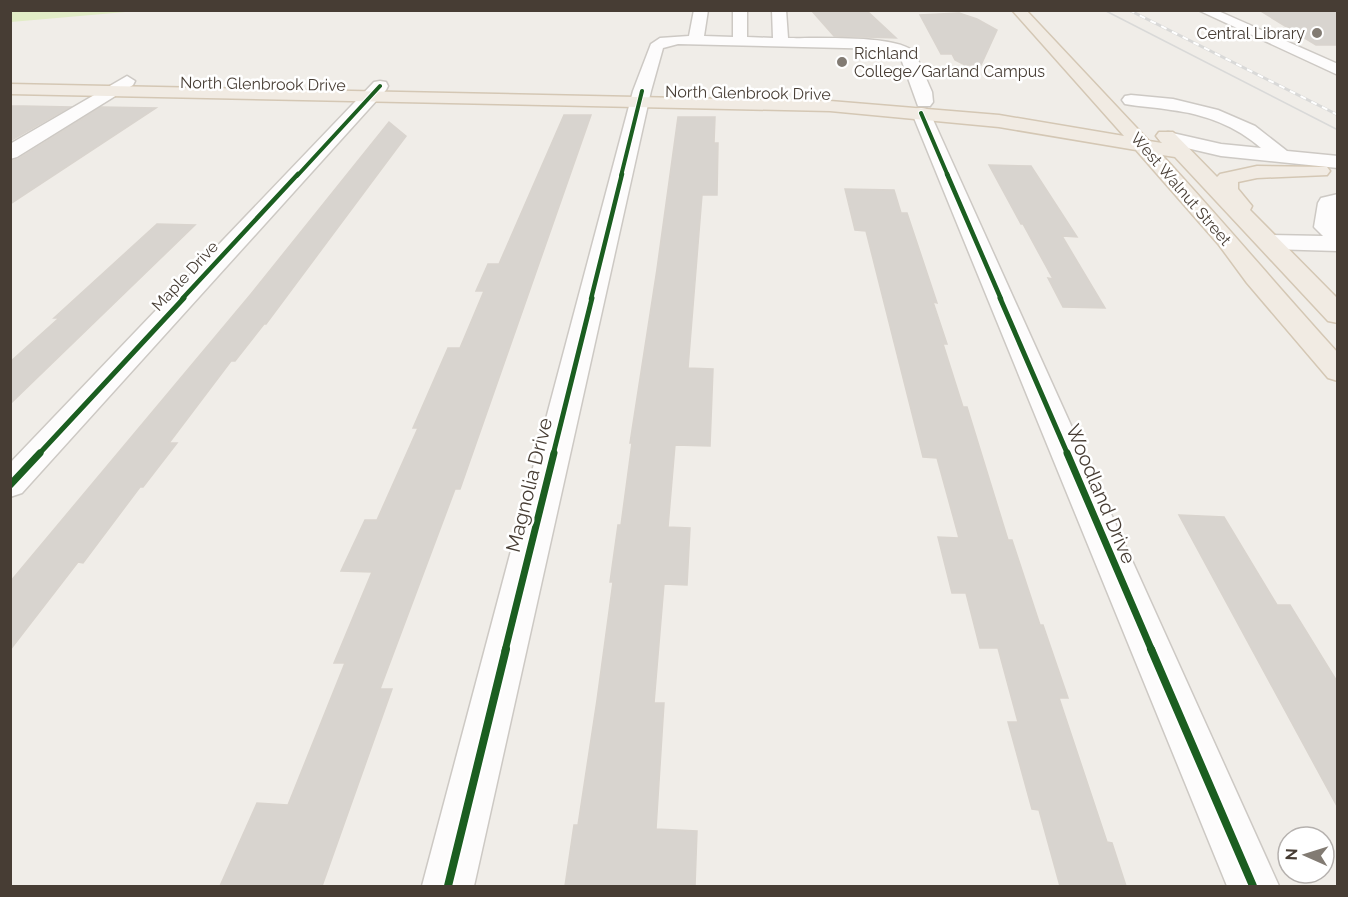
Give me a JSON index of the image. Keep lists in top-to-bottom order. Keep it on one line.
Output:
{"streets":{"main road":["North Glenbrook Drive","West Walnut Street"],"street":["Maple Drive","Magnolia Drive","Woodland Drive"]},"crossings":[["North Glenbrook Drive","West Walnut Street"],["North Glenbrook Drive","Maple Drive"],["North Glenbrook Drive","Magnolia Drive"],["North Glenbrook Drive","Woodland Drive"]],"places":["Central Library","Richland College/Garland Campus"],"north":"left"}
